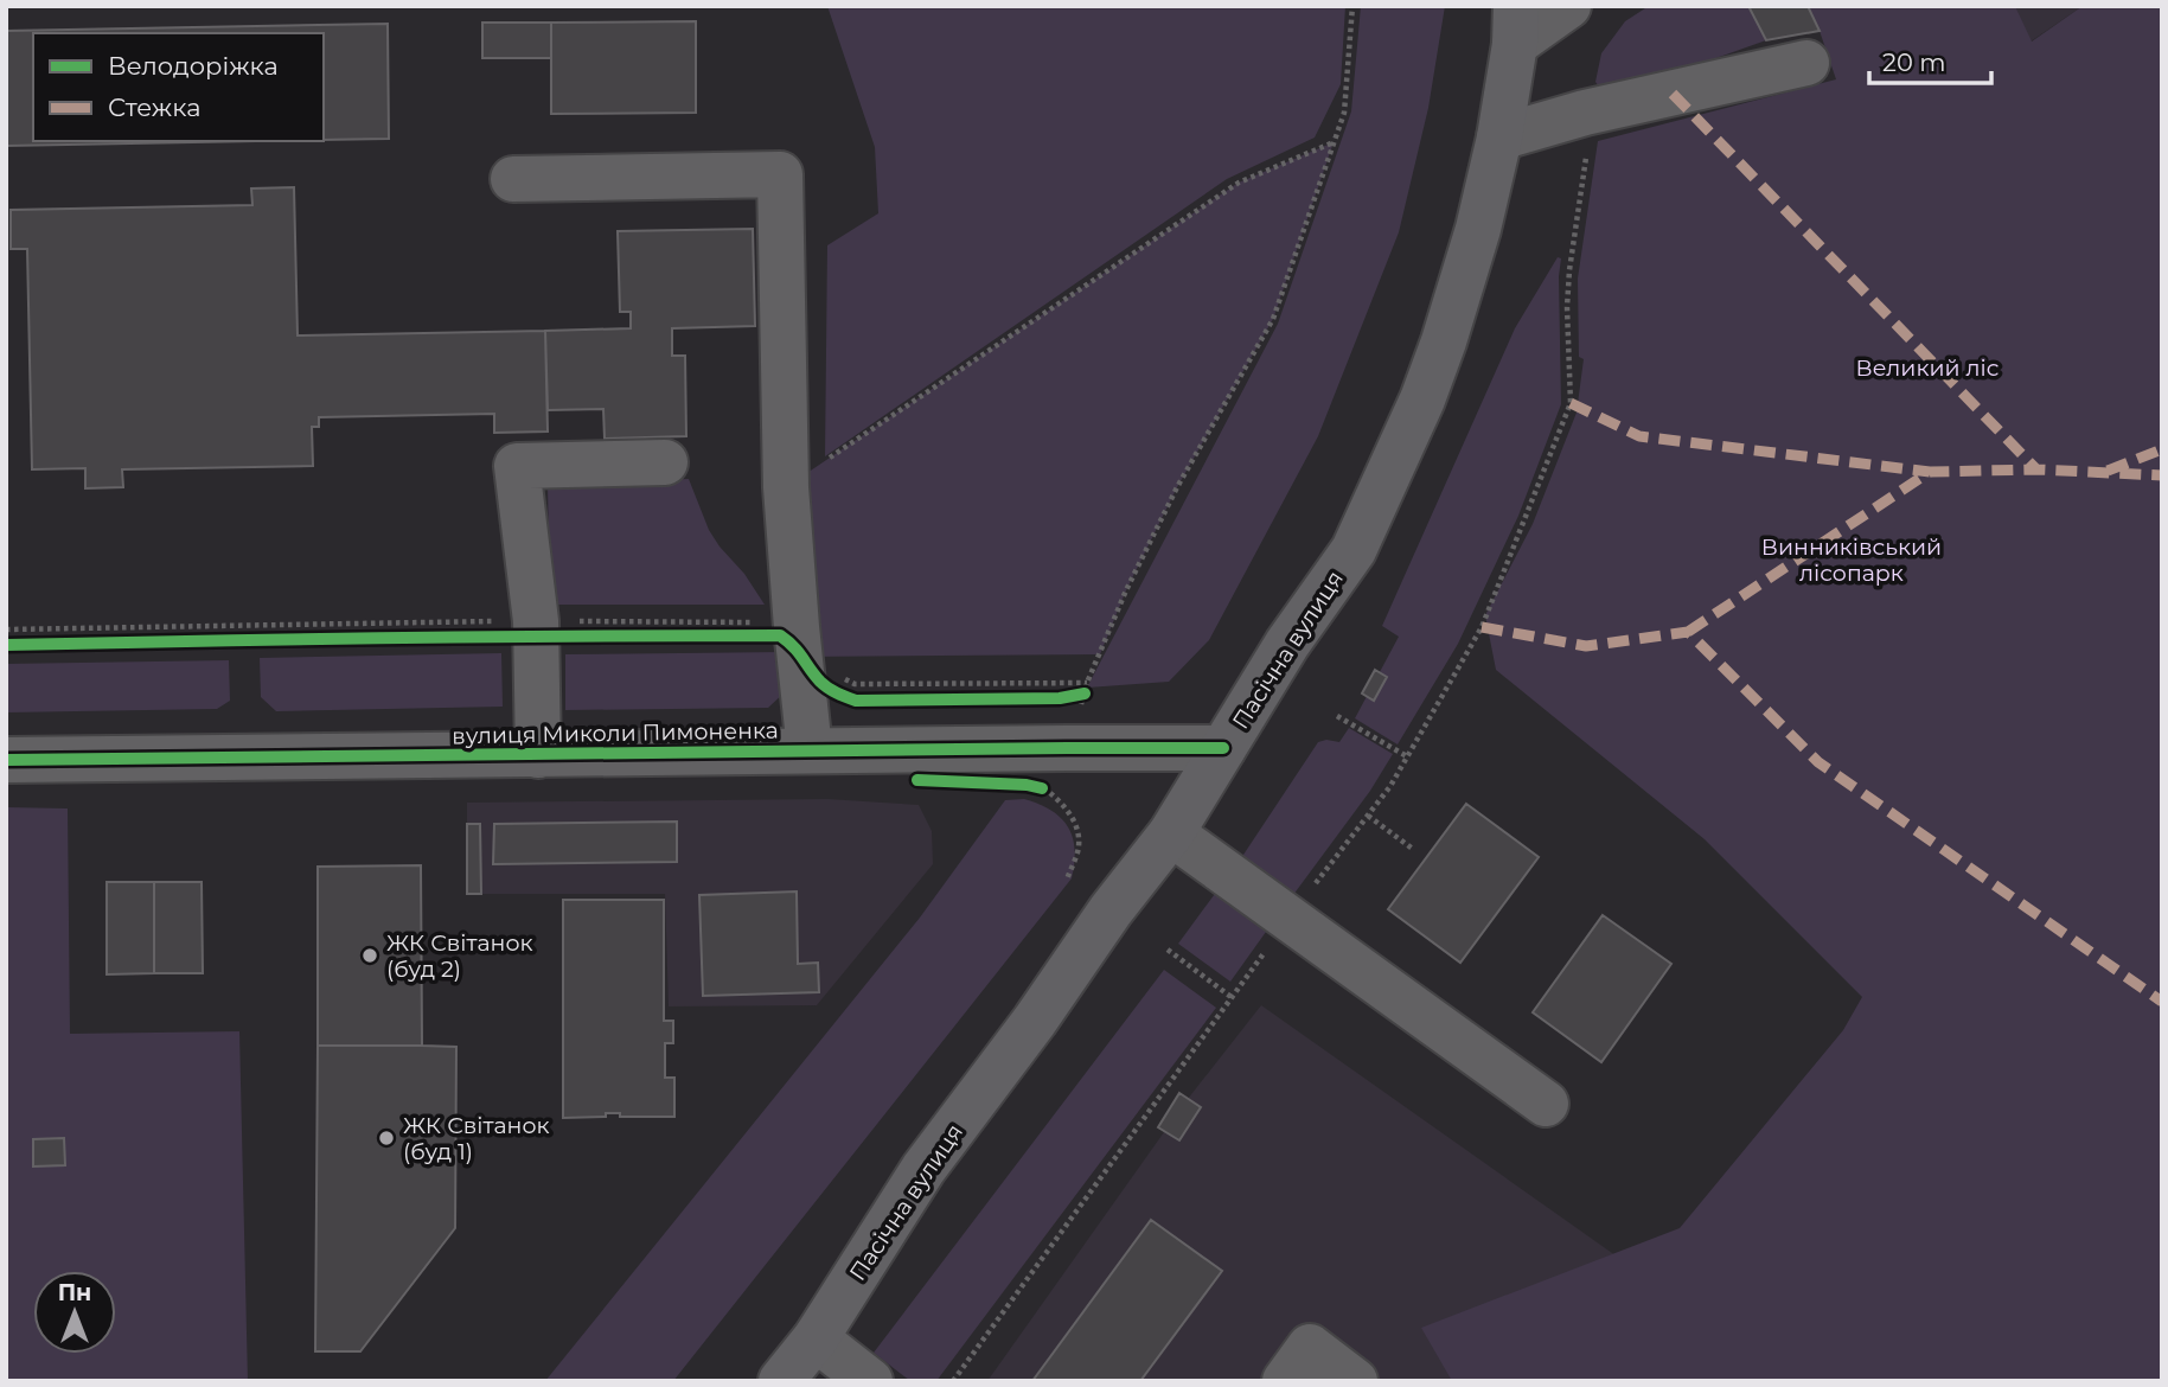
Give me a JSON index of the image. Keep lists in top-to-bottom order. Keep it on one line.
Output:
{"streets":{"main road":["Пасічна вулиця"],"street":["вулиця Миколи Пимоненка"]},"crossings":[["Пасічна вулиця","вулиця Миколи Пимоненка"]],"parks":["Великий ліс","Винниківський лісопарк"],"places":["ЖК Світанок (буд 2)","ЖК Світанок (буд 1)"],"legend":["Велодоріжка","Стежка"],"scale_bar":"20 m","north":"top"}
